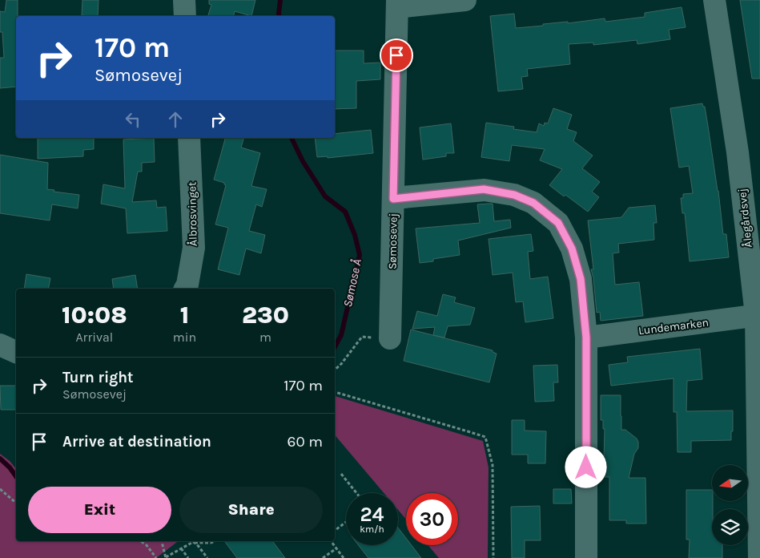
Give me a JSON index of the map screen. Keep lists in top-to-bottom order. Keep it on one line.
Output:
{"streets":{"street":["Ålbrosvinget","Ålegårdsvej","Sømosevej","Lundemarken"]},"crossings":[["Ålegårdsvej","Lundemarken"]],"water":["Sømose Å"],"north":"left","page":{"turn":["170 m","Sømosevej"],"eta":["10:08","Arrival","1","min","230","m"],"list":[{"name":"Turn right","note":"Sømosevej","value":"170 m"},{"name":"Arrive at destination","value":"60 m"}],"buttons":["Exit","Share"],"speed":"24 km/h","limit":"30"}}
